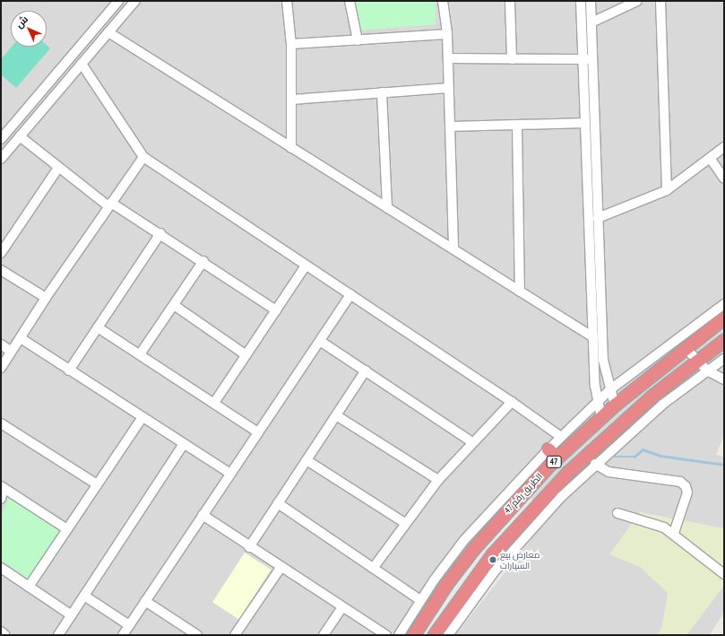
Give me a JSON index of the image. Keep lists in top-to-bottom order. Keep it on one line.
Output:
{"streets":{"highway":["47","الطريق رقم 47"]},"places":["معارض بيع السيارات"],"north":"top left"}
